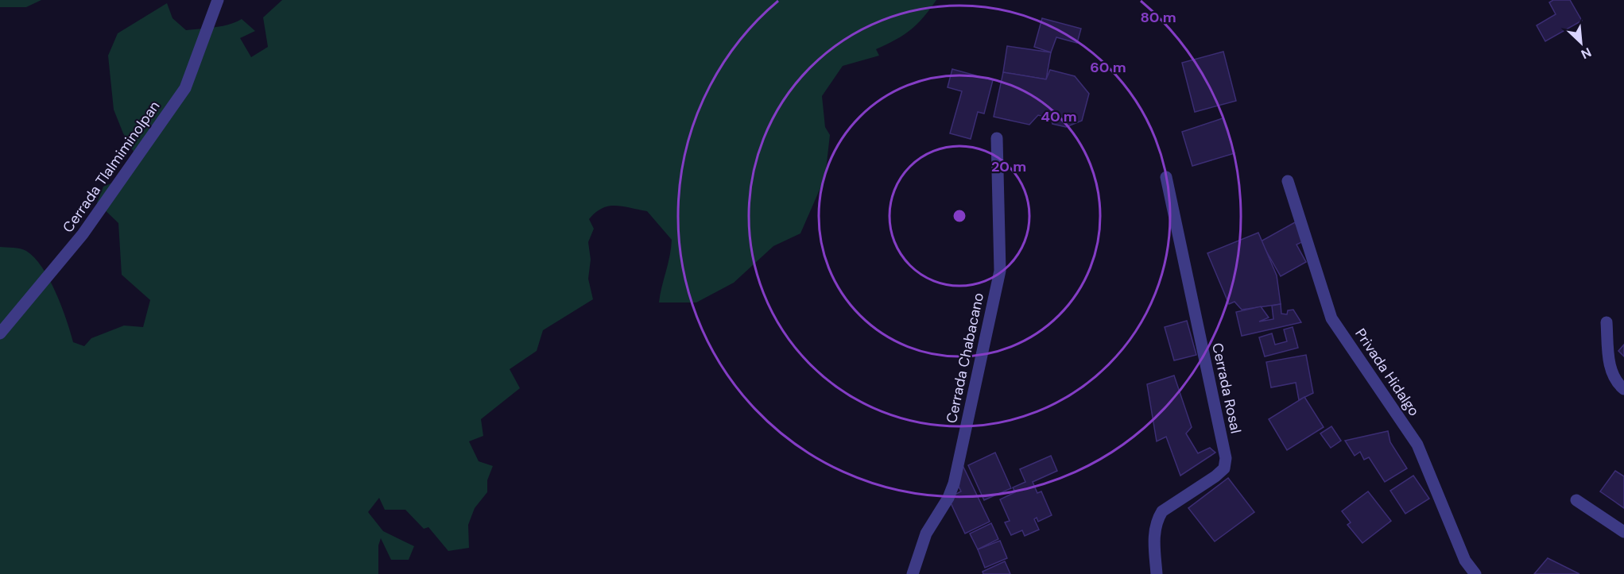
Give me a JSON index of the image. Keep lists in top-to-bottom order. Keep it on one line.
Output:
{"streets":{"street":["Cerrada Tlalmiminolpan","Cerrada Chabacano","Privada Hidalgo","Cerrada Rosal"]},"north":"bottom right","rings":["80 m","60 m","40 m","20 m"]}
